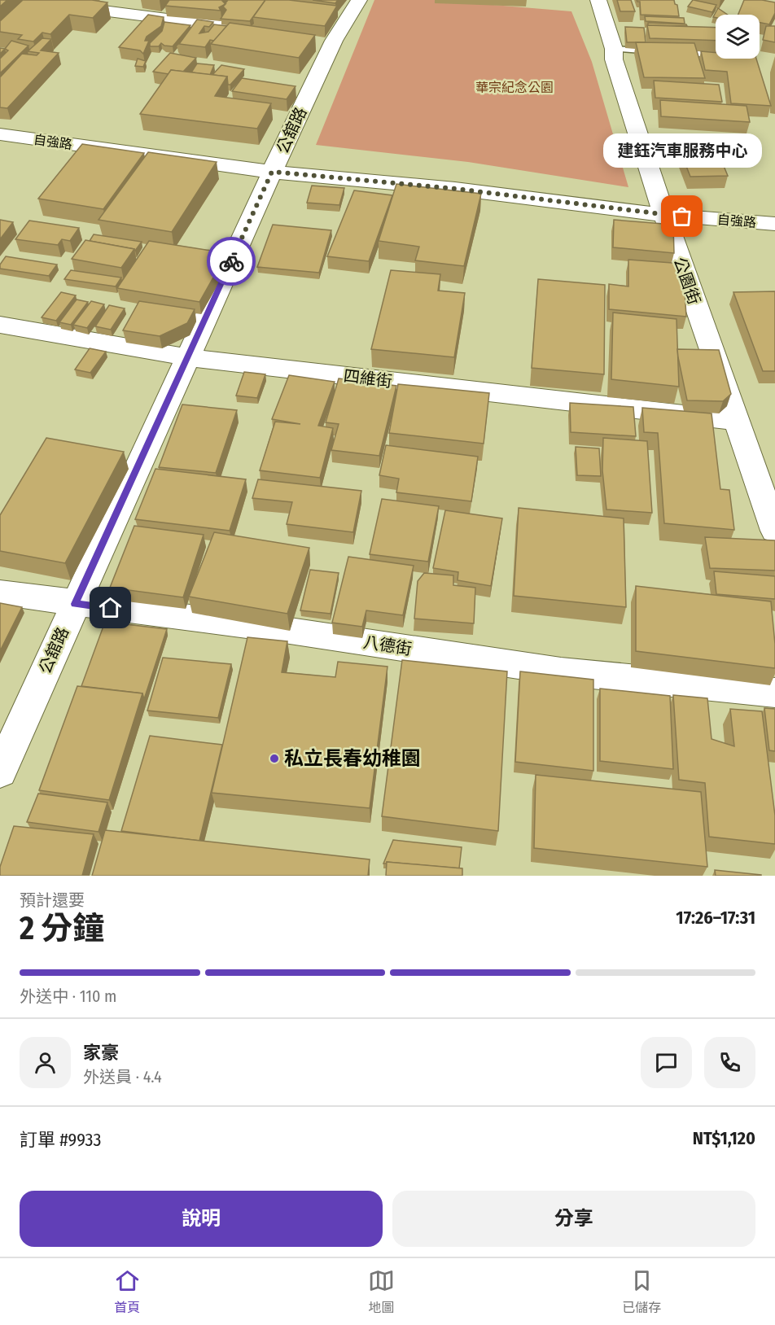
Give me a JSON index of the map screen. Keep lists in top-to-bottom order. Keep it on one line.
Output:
{"streets":{"street":["公舘路","自強路","公園街","四維街","八德街"]},"crossings":[["公舘路","自強路"],["公舘路","四維街"],["公舘路","八德街"],["自強路","公園街"],["公園街","四維街"]],"parks":["華宗紀念公園"],"places":["建鈺汽車服務中心","私立長春幼稚園"],"page":{"bubble":"建鈺汽車服務中心","heading":["2 分鐘","預計還要","17:26–17:31"],"panel":["家豪","外送員 · 4.4","訂單 #9933","NT$1,120"],"bar":"外送中 · 110 m","buttons":["說明","分享"],"tabs":["首頁","地圖","已儲存"]}}
